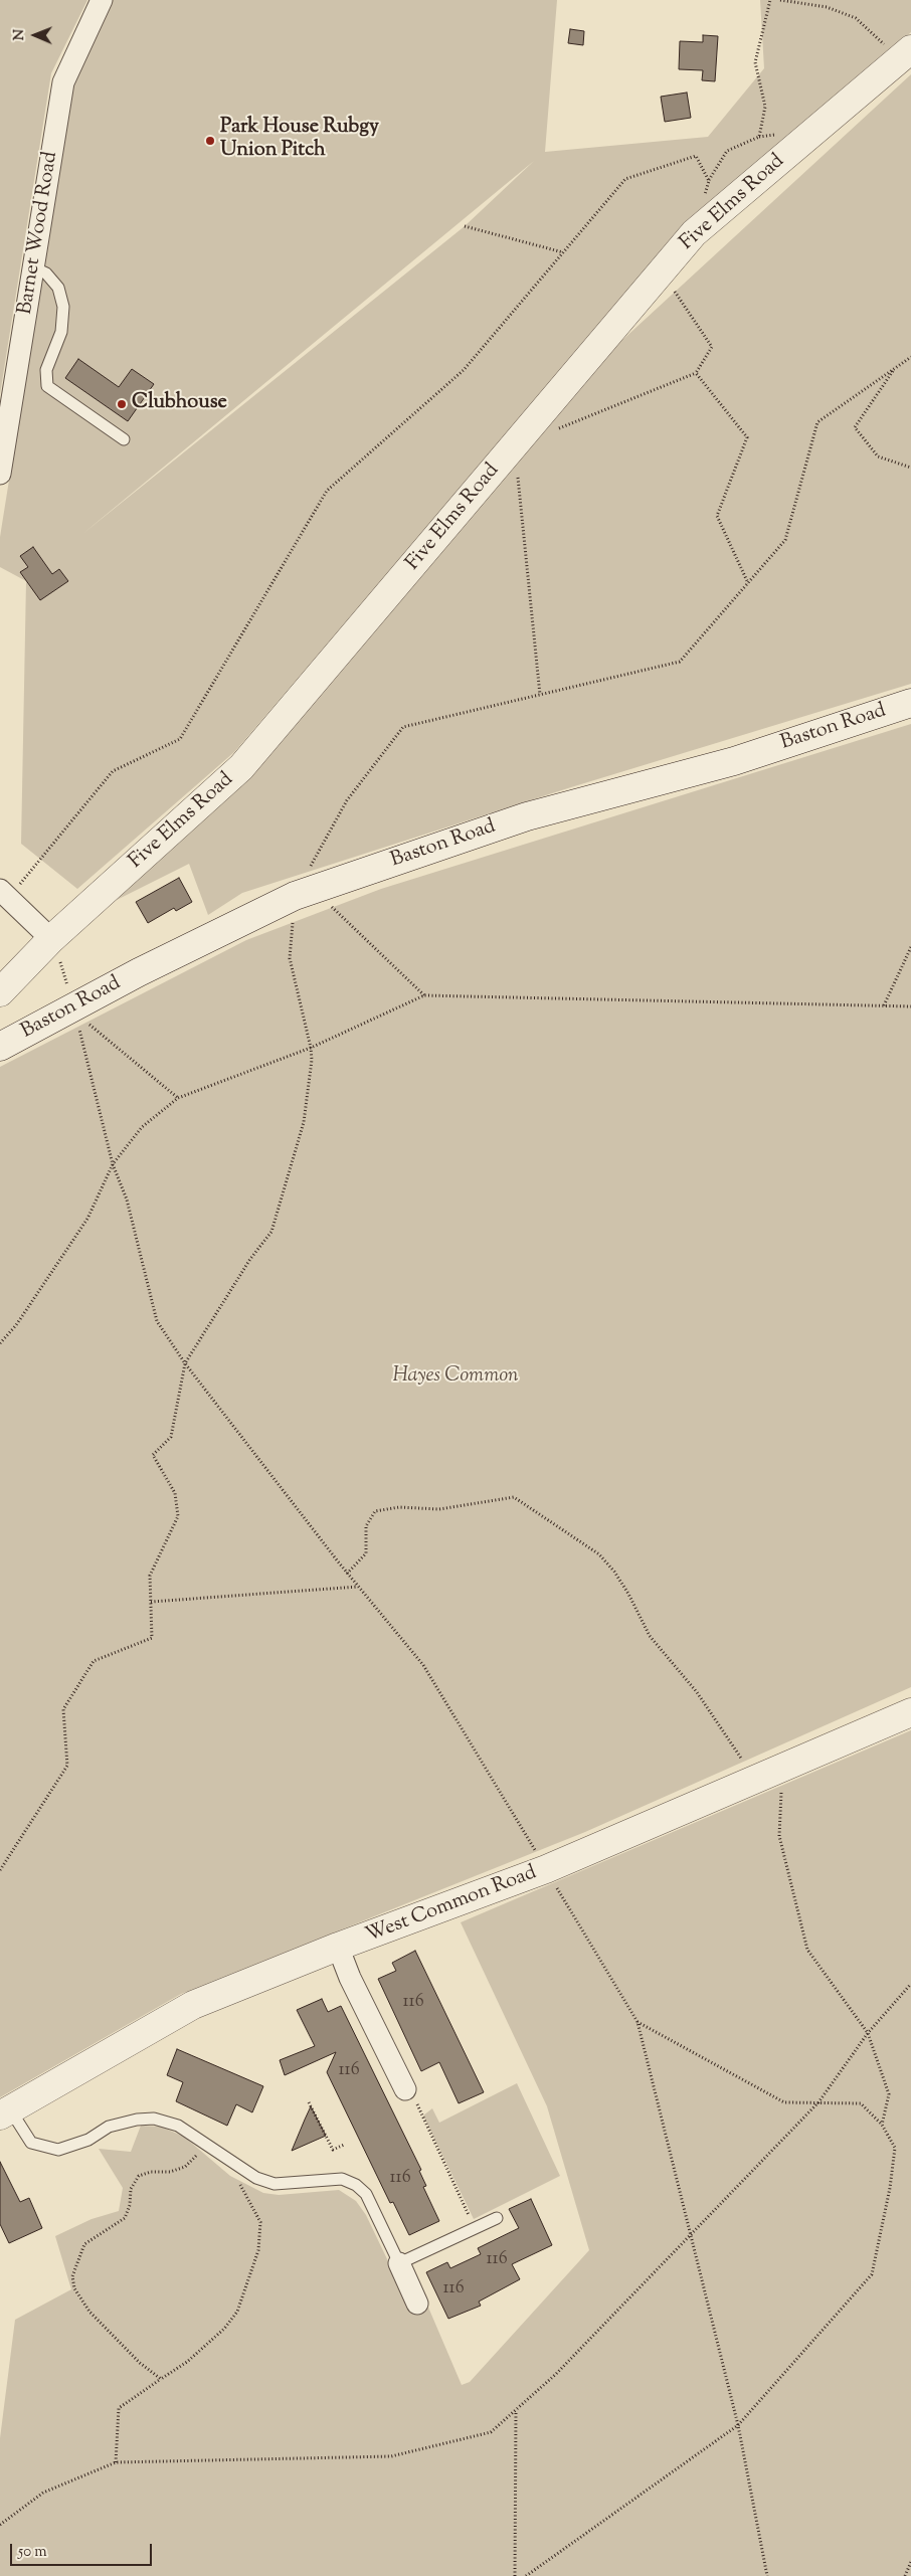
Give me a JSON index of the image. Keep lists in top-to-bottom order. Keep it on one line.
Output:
{"streets":{"street":["Five Elms Road","Barnet Wood Road","Baston Road","West Common Road"]},"parks":["Hayes Common"],"places":["Park House Rubgy Union Pitch","Clubhouse"],"house_numbers":["116","116","116","116","116"],"scale_bar":"50 m","north":"left"}
